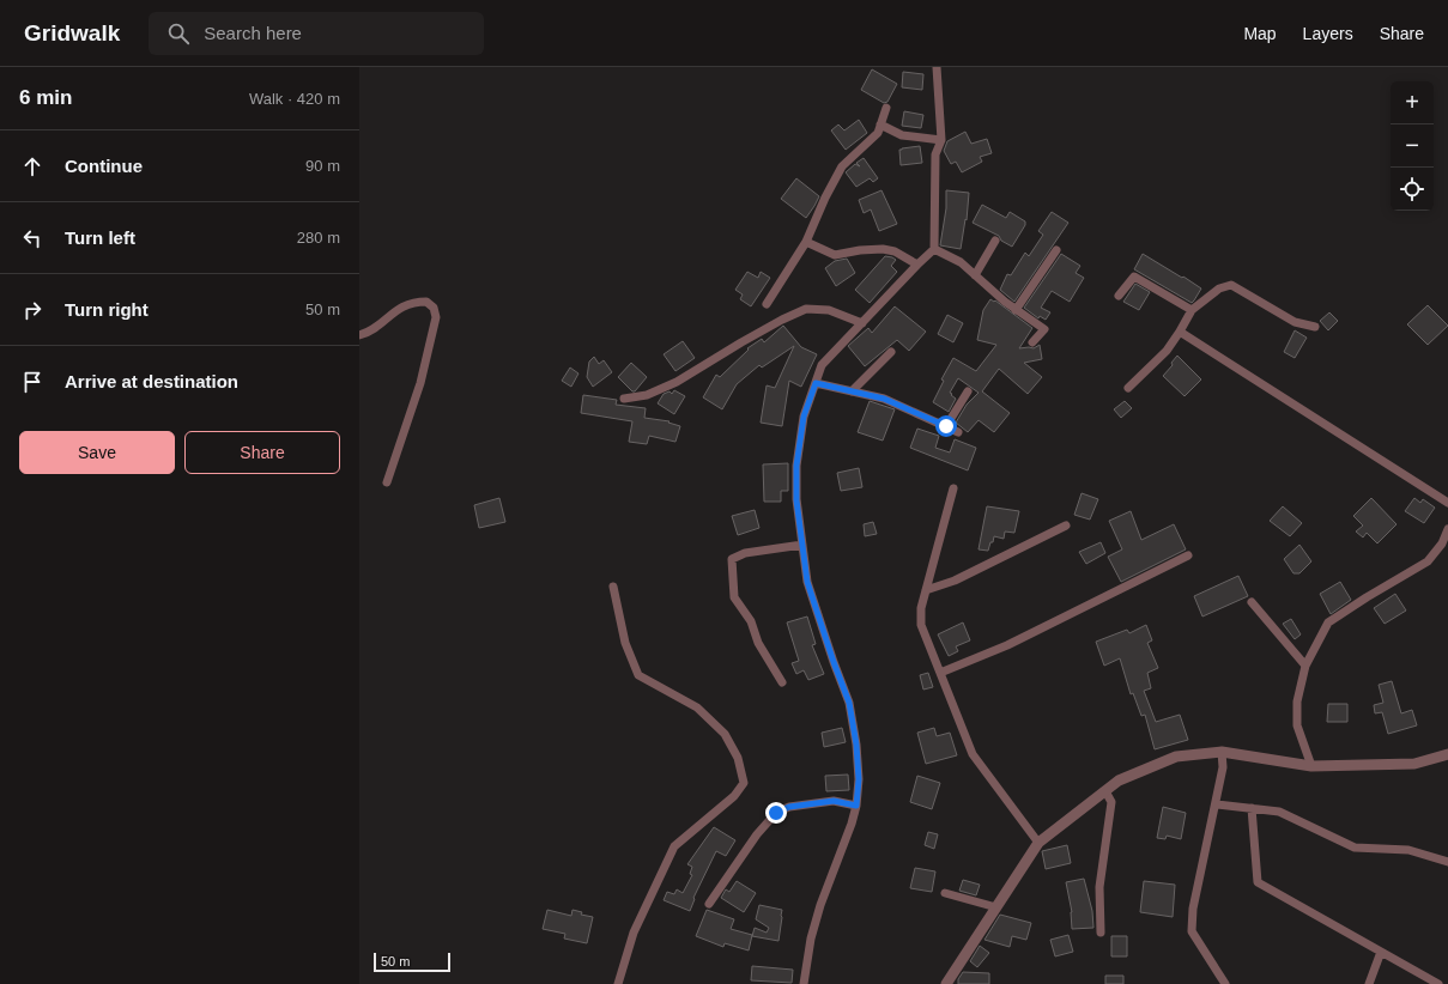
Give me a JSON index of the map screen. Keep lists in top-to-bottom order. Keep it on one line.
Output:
{"scale_bar":"50 m","page":{"header":"Gridwalk","search":"Search here","nav":["Map","Layers","Share"],"heading":["6 min","Walk · 420 m"],"map_buttons":["+","−"],"list":[["Continue","90 m"],["Turn left","280 m"],["Turn right","50 m"],"Arrive at destination"],"buttons":["Save","Share"],"scale":"50 m"}}
